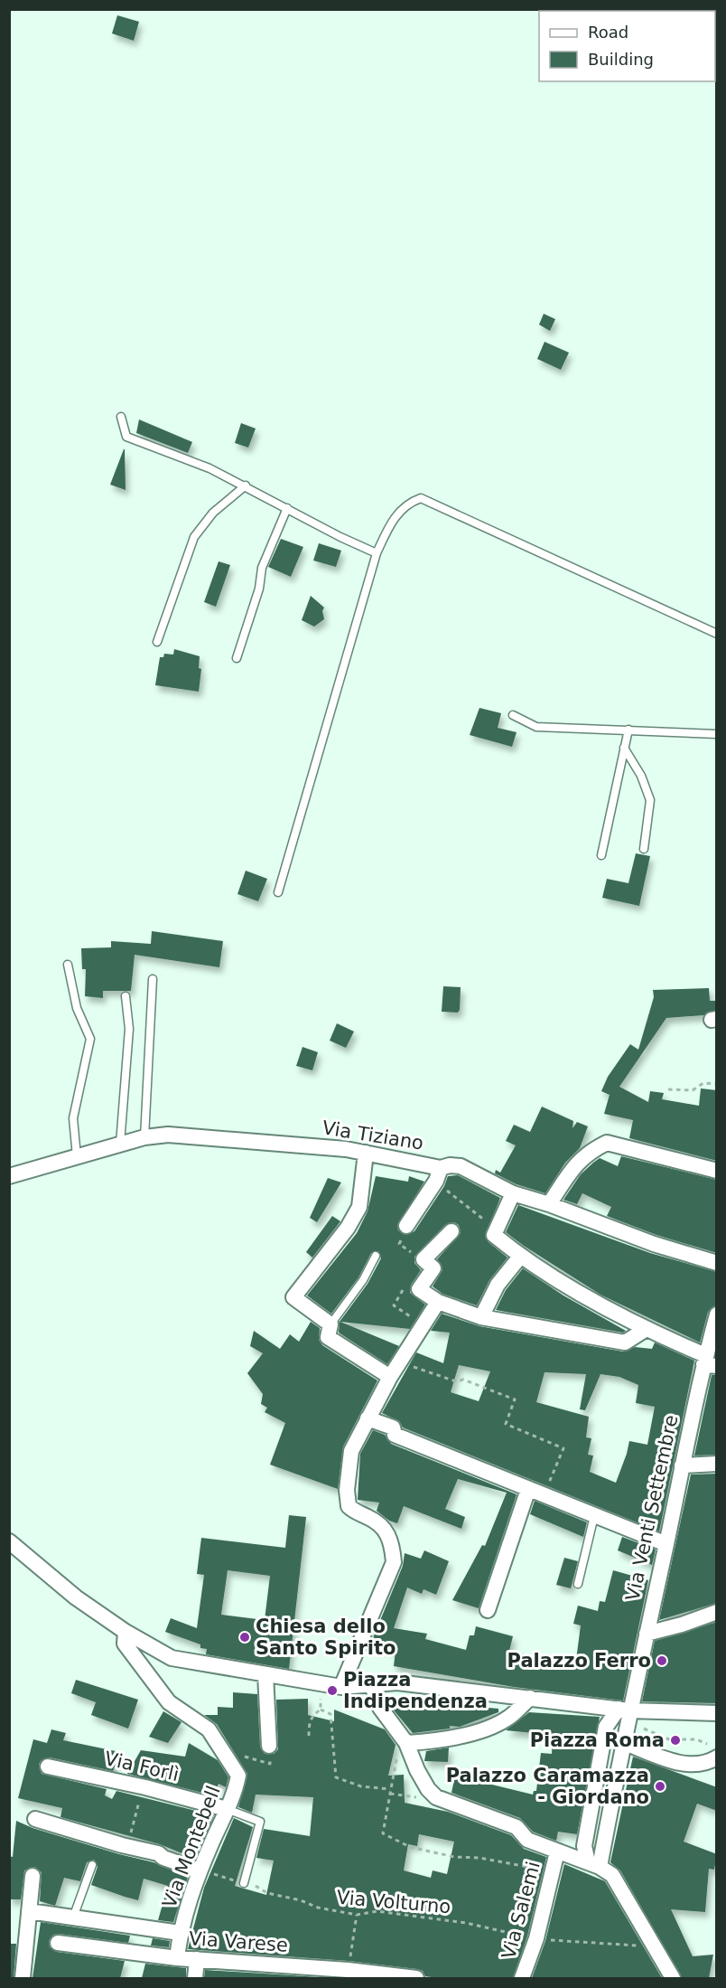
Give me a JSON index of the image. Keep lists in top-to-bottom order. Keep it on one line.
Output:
{"streets":{"street":["Via Tiziano","Via Venti Settembre","Via Forlì","Via Montebell","Via Salemi","Via Varese"],"path":["Via Volturno"]},"crossings":[["Via Forlì","Via Montebell"],["Via Montebell","Via Volturno"],["Via Montebell","Via Varese"],["Via Volturno","Via Salemi"]],"places":["Chiesa dello Santo Spirito","Palazzo Ferro","Piazza Indipendenza","Piazza Roma","Palazzo Caramazza - Giordano"],"legend":["Road","Building"]}
